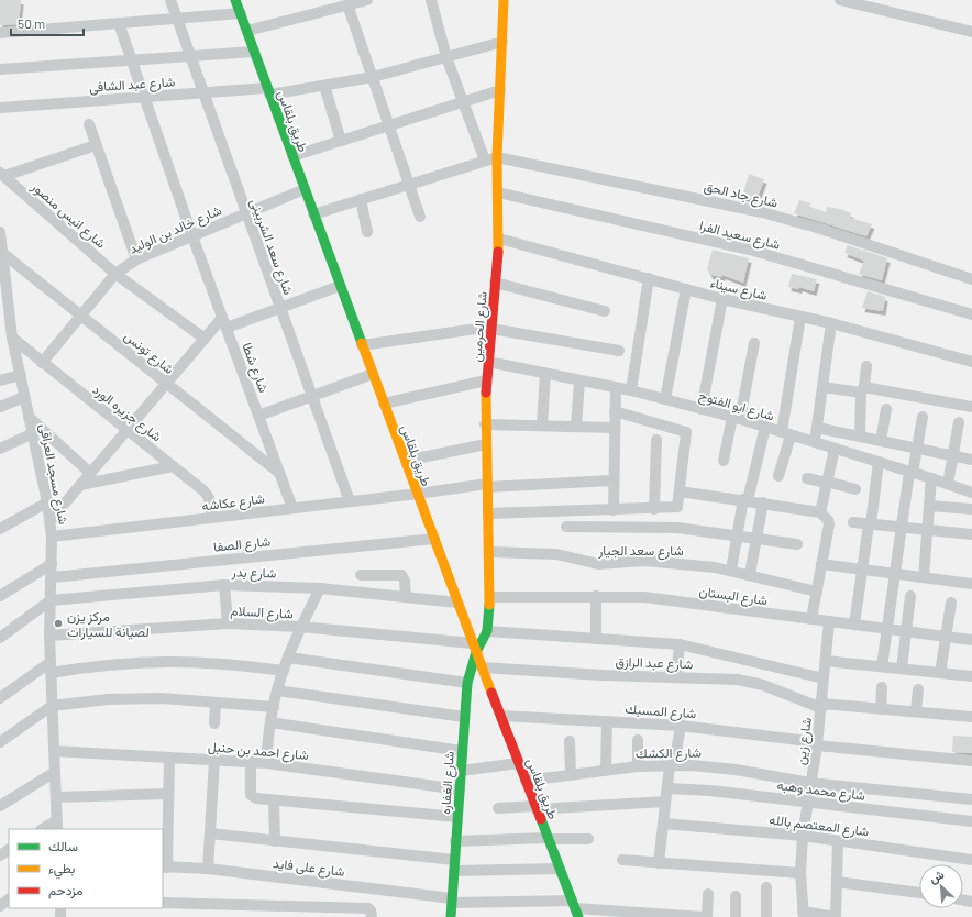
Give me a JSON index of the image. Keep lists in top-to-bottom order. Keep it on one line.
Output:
{"streets":{"main road":["طريق بلقاس","شارع الحرمين","شارع الغفاره"],"street":["شارع عبد الشافى","شارع جاد الحق","شارع انيس منصور","شارع خالد بن الوليد","شارع سعيد الفرا","شارع سعد الشربينى","شارع سيناء","شارع تونس","شارع شطا","شارع ابو الفتوح","شارع جزيره الورد","شارع مسجد العراقى","شارع عكاشه","شارع الصفا","شارع سعد الجيار","شارع بدر","شارع البستان","شارع السلام","شارع عبد الرازق","شارع المسبك","شارع زين","شارع احمد بن حنبل","شارع الكشك","شارع محمد وهبه","شارع المعتصم بالله","شارع على فايد"]},"crossings":[["شارع عبد الشافى","طريق بلقاس"],["شارع عبد الشافى","شارع سعد الشربينى"],["شارع عبد الشافى","شارع الحرمين"],["شارع عبد الشافى","شارع شطا"],["طريق بلقاس","شارع خالد بن الوليد"],["طريق بلقاس","شارع الحرمين"],["طريق بلقاس","شارع عكاشه"],["طريق بلقاس","شارع الصفا"],["طريق بلقاس","شارع بدر"],["طريق بلقاس","شارع السلام"],["طريق بلقاس","شارع عبد الرازق"],["طريق بلقاس","شارع المسبك"],["طريق بلقاس","شارع الكشك"],["طريق بلقاس","شارع الغفاره"],["طريق بلقاس","شارع على فايد"],["شارع جاد الحق","شارع الحرمين"],["شارع انيس منصور","شارع خالد بن الوليد"],["شارع خالد بن الوليد","شارع سعد الشربينى"],["شارع خالد بن الوليد","شارع تونس"],["شارع خالد بن الوليد","شارع شطا"],["شارع خالد بن الوليد","شارع جزيره الورد"],["شارع سعيد الفرا","شارع الحرمين"],["شارع سعد الشربينى","شارع عكاشه"],["شارع سيناء","شارع الحرمين"],["شارع الحرمين","شارع ابو الفتوح"],["شارع الحرمين","شارع عكاشه"],["شارع الحرمين","شارع سعد الجيار"],["شارع الحرمين","شارع البستان"],["شارع الحرمين","شارع السلام"],["شارع الحرمين","شارع الغفاره"],["شارع تونس","شارع شطا"],["شارع تونس","شارع مسجد العراقى"],["شارع شطا","شارع عكاشه"],["شارع جزيره الورد","شارع مسجد العراقى"],["شارع جزيره الورد","شارع عكاشه"],["شارع مسجد العراقى","شارع عكاشه"],["شارع مسجد العراقى","شارع الصفا"],["شارع مسجد العراقى","شارع بدر"],["شارع مسجد العراقى","شارع السلام"],["شارع مسجد العراقى","شارع احمد بن حنبل"],["شارع البستان","شارع زين"],["شارع السلام","شارع الغفاره"],["شارع عبد الرازق","شارع زين"],["شارع المسبك","شارع زين"],["شارع زين","شارع الكشك"],["شارع زين","شارع محمد وهبه"],["شارع زين","شارع المعتصم بالله"],["شارع احمد بن حنبل","شارع الغفاره"],["شارع الغفاره","شارع على فايد"]],"places":["مركز يزن لصيانة للسيارات"],"legend":["سالك","بطيء","مزدحم"],"scale_bar":"50 m","north":"top left"}
